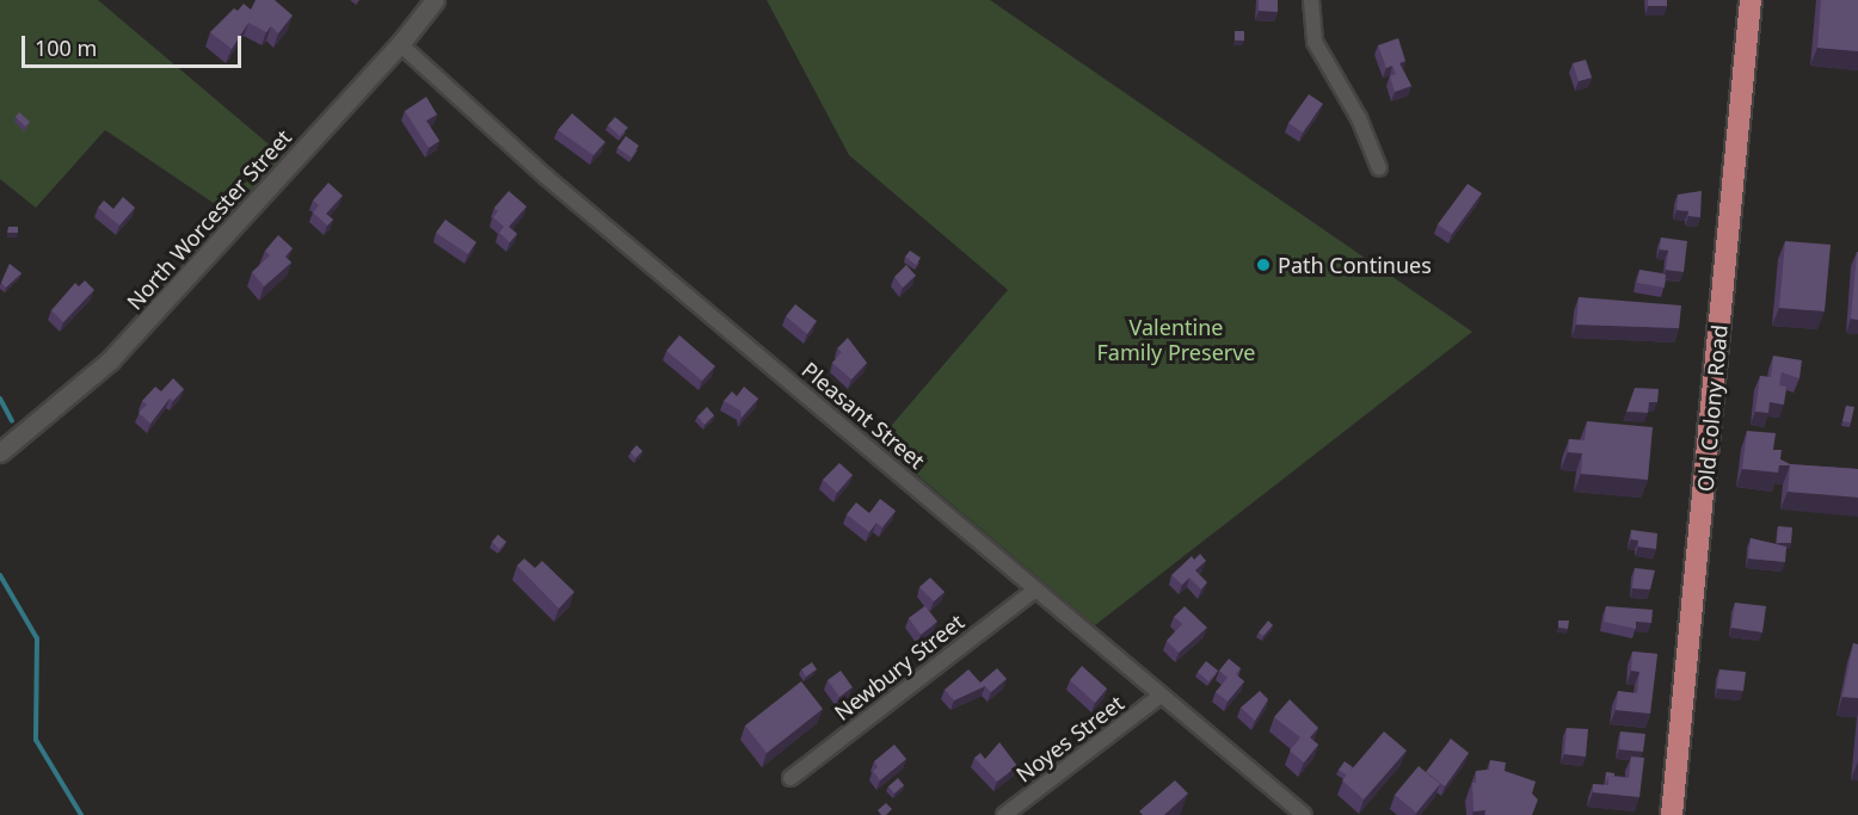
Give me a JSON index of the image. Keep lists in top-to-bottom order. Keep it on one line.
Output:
{"streets":{"highway":["Old Colony Road"],"street":["North Worcester Street","Pleasant Street","Newbury Street","Noyes Street"]},"crossings":[["North Worcester Street","Pleasant Street"],["Pleasant Street","Newbury Street"],["Pleasant Street","Noyes Street"]],"parks":["Valentine Family Preserve"],"places":["Path Continues"],"scale_bar":"100 m"}
